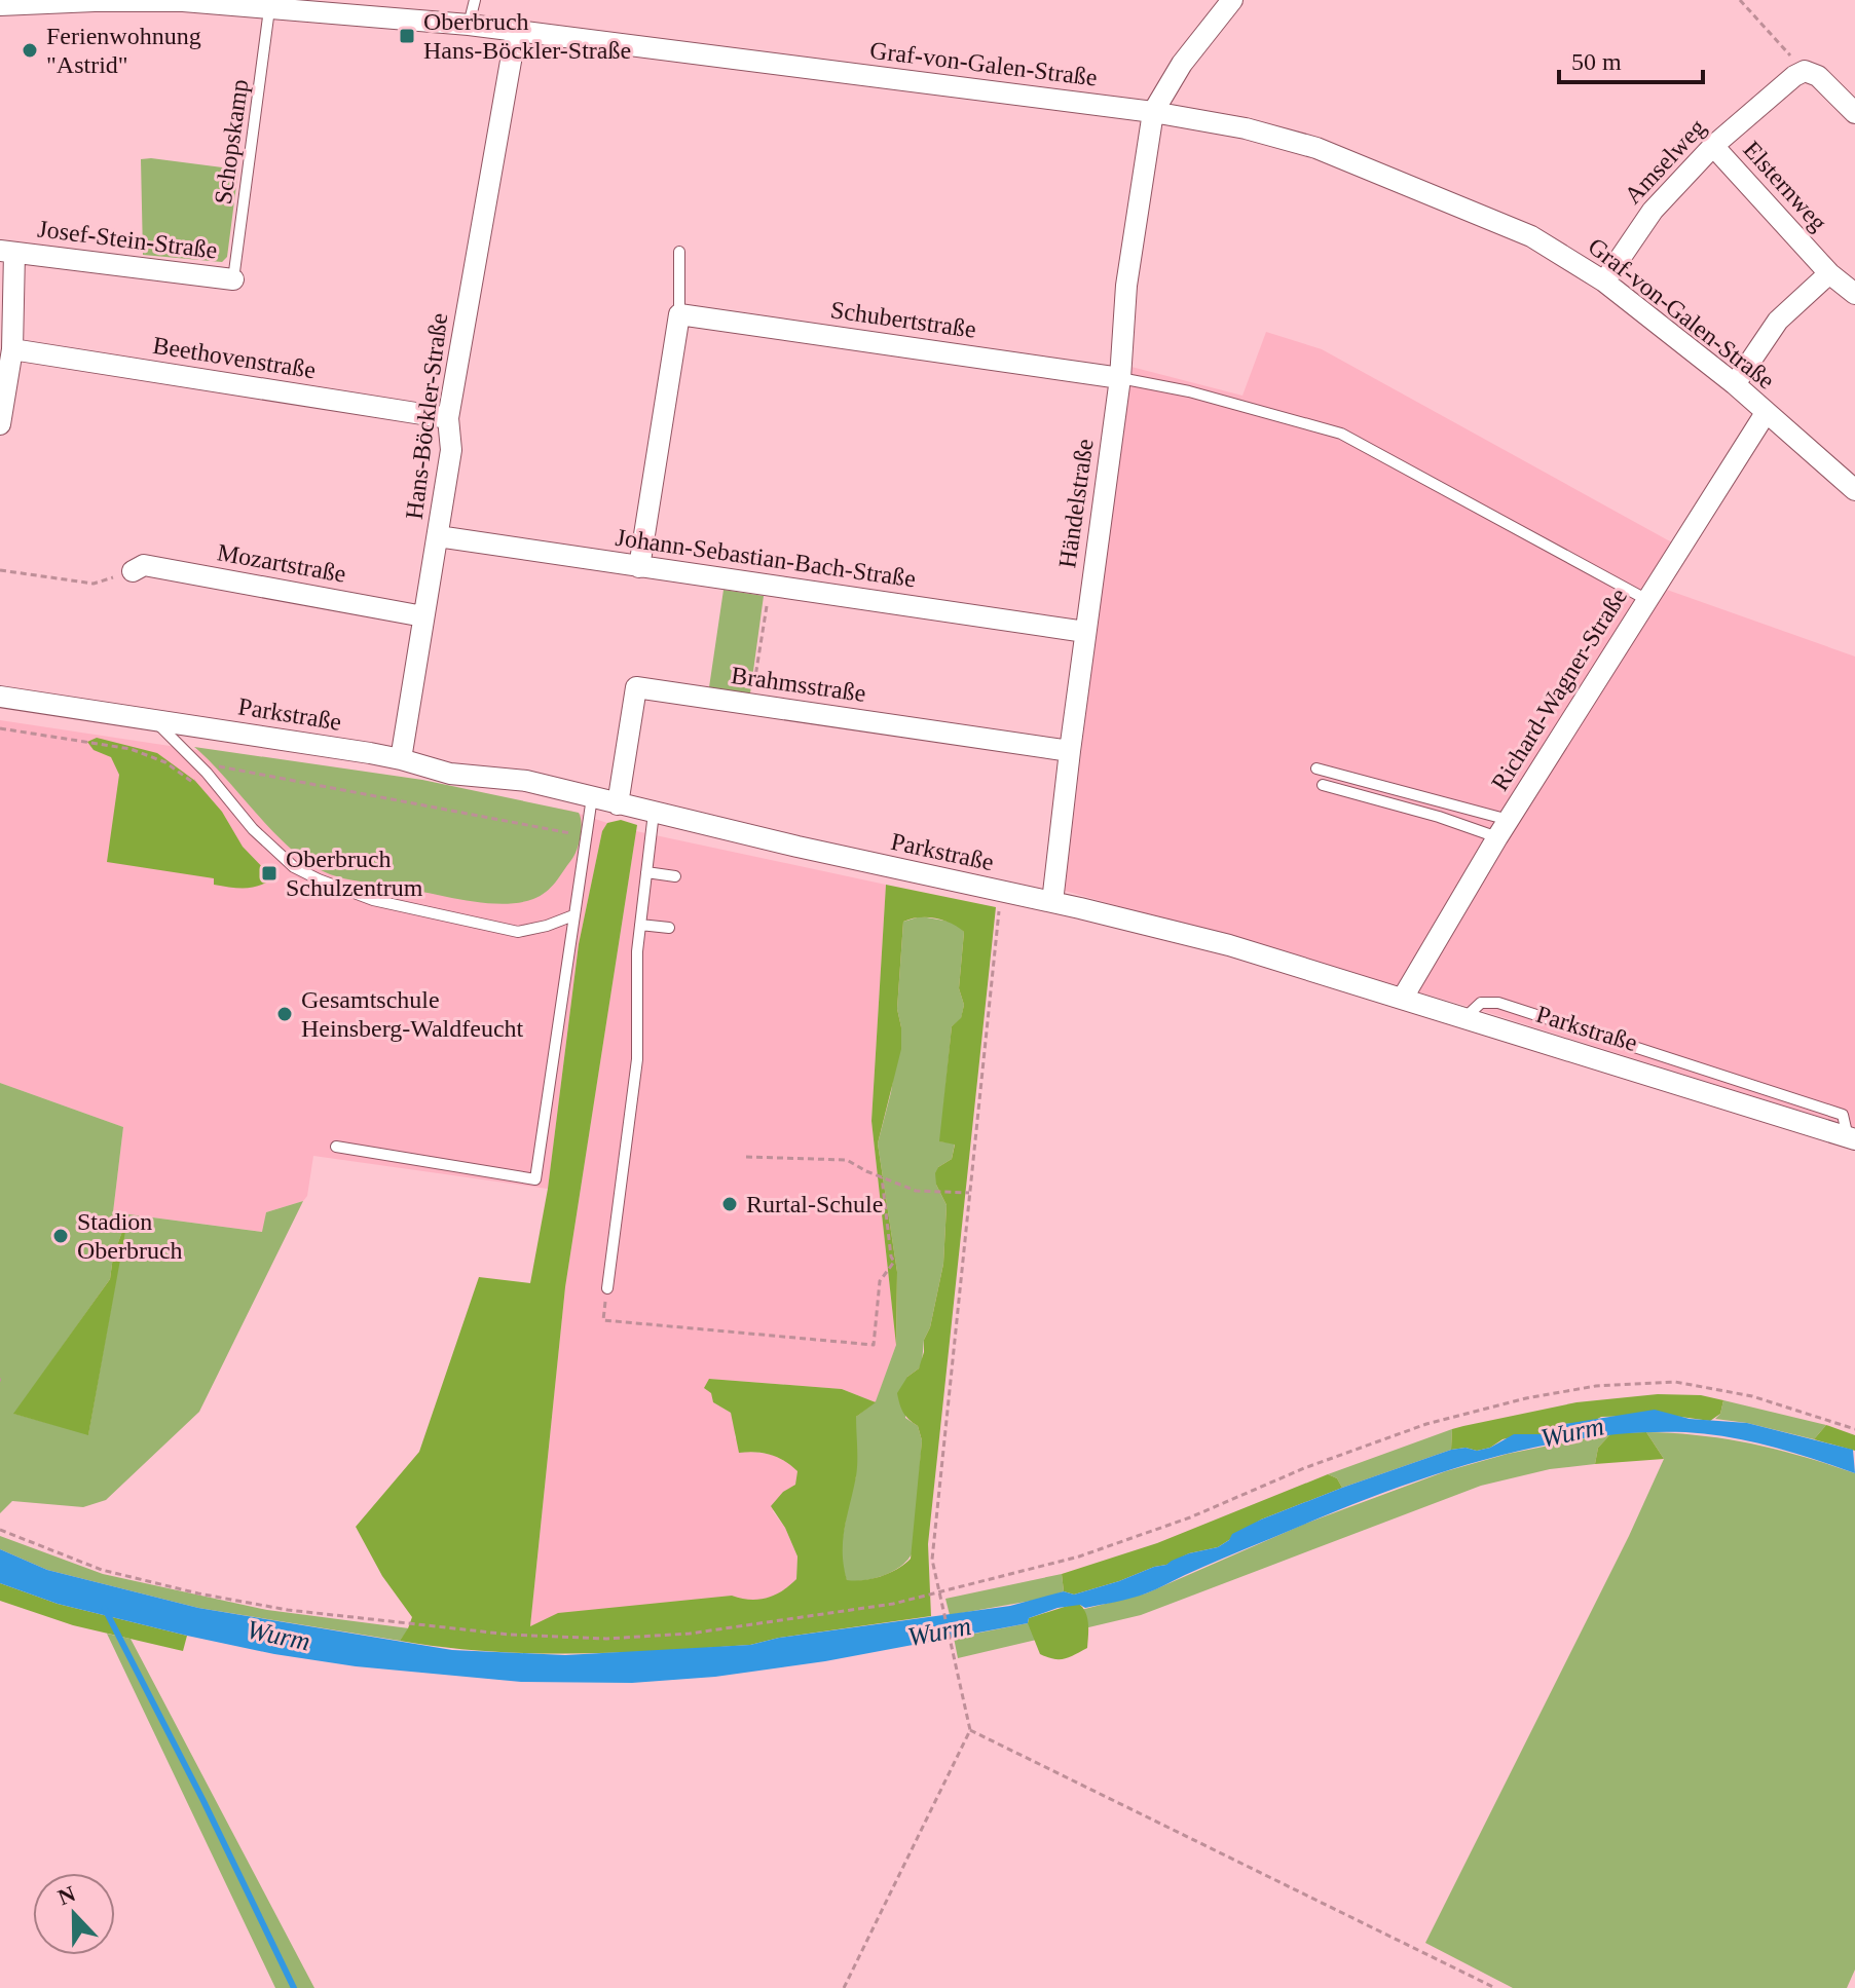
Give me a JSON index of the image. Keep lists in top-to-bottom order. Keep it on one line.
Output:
{"streets":{"street":["Graf-von-Galen-Straße","Amselweg","Elsternweg","Josef-Stein-Straße","Schubertstraße","Beethovenstraße","Hans-Böckler-Straße","Händelstraße","Johann-Sebastian-Bach-Straße","Mozartstraße","Brahmsstraße","Richard-Wagner-Straße","Parkstraße"],"lane":["Schopskamp"]},"crossings":[["Graf-von-Galen-Straße","Schopskamp"],["Graf-von-Galen-Straße","Amselweg"],["Graf-von-Galen-Straße","Hans-Böckler-Straße"],["Graf-von-Galen-Straße","Händelstraße"],["Graf-von-Galen-Straße","Richard-Wagner-Straße"],["Schopskamp","Josef-Stein-Straße"],["Amselweg","Elsternweg"],["Josef-Stein-Straße","Beethovenstraße"],["Schubertstraße","Händelstraße"],["Beethovenstraße","Hans-Böckler-Straße"],["Hans-Böckler-Straße","Johann-Sebastian-Bach-Straße"],["Hans-Böckler-Straße","Mozartstraße"],["Hans-Böckler-Straße","Parkstraße"],["Händelstraße","Johann-Sebastian-Bach-Straße"],["Händelstraße","Brahmsstraße"],["Händelstraße","Parkstraße"],["Brahmsstraße","Parkstraße"],["Richard-Wagner-Straße","Parkstraße"]],"water":["Wurm"],"places":{"transit":["Oberbruch Hans-Böckler-Straße","Oberbruch Schulzentrum"],"other":["Ferienwohnung \"Astrid\"","Gesamtschule Heinsberg-Waldfeucht","Rurtal-Schule","Stadion Oberbruch"]},"scale_bar":"50 m","north":"top"}
